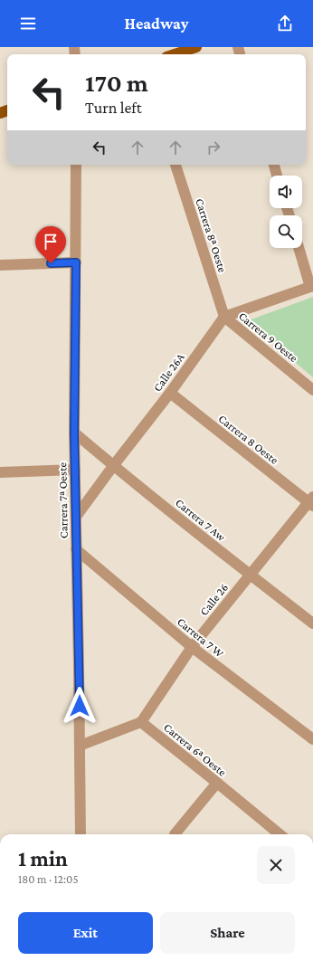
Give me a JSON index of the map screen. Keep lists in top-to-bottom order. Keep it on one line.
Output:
{"streets":{"street":["Carrera 8ª Oeste","Carrera 9 Oeste","Calle 26A","Carrera 8 Oeste","Carrera 7ª Oeste","Carrera 7 Aw","Calle 26","Carrera 7 W","Carrera 6ª Oeste"]},"crossings":[["Carrera 8ª Oeste","Carrera 9 Oeste"],["Carrera 8ª Oeste","Calle 26A"],["Carrera 9 Oeste","Calle 26A"],["Calle 26A","Carrera 8 Oeste"],["Calle 26A","Carrera 7ª Oeste"],["Calle 26A","Carrera 7 Aw"],["Carrera 8 Oeste","Calle 26"],["Carrera 7ª Oeste","Carrera 7 Aw"],["Carrera 7ª Oeste","Carrera 7 W"],["Carrera 7 Aw","Calle 26"],["Calle 26","Carrera 7 W"],["Calle 26","Carrera 6ª Oeste"]],"page":{"header":"Headway","turn":["170 m","Turn left"],"heading":["1 min","180 m · 12:05"],"buttons":["Exit","Share"]}}
